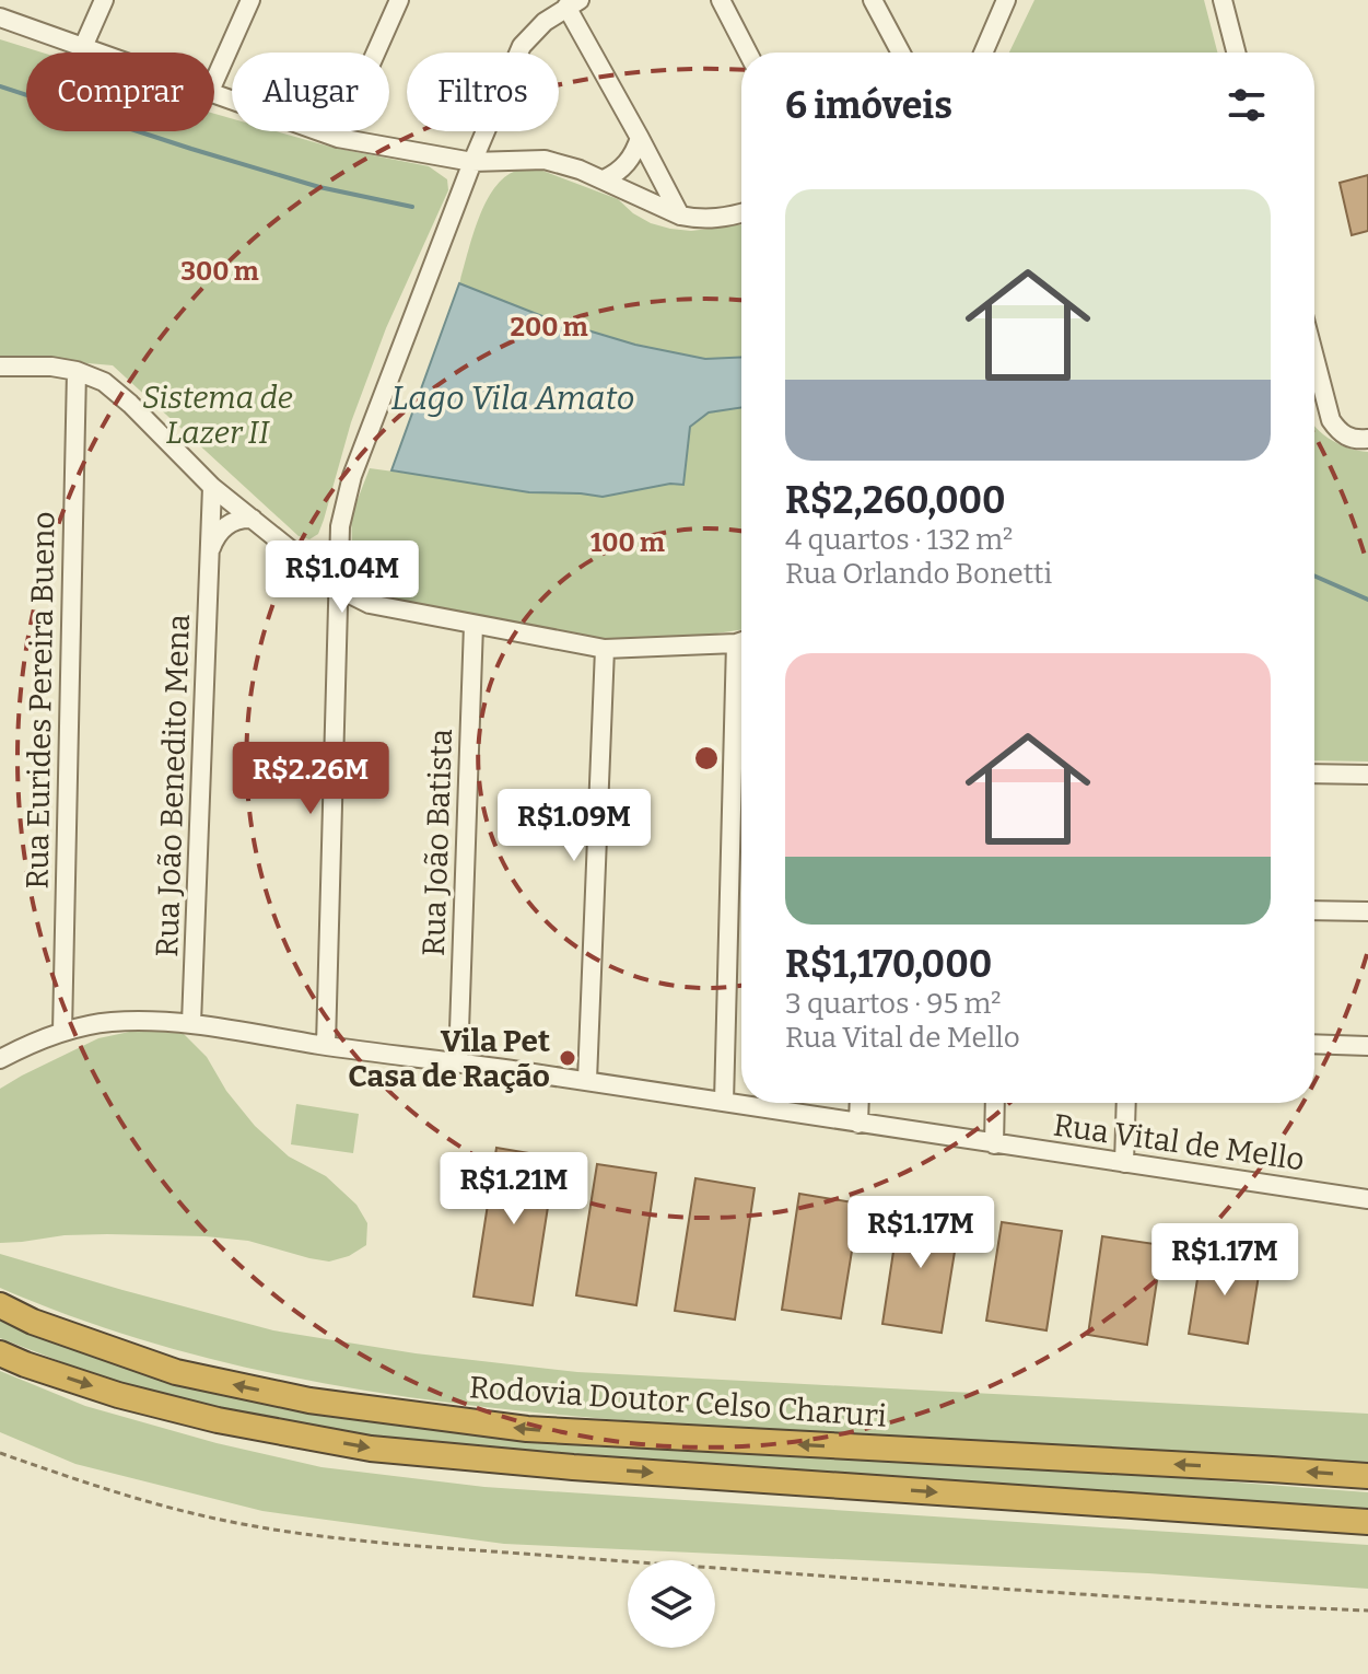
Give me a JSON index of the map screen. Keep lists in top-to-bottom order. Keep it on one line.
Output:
{"streets":{"highway":["Rodovia Doutor Celso Charuri"],"street":["Rua Eurides Pereira Bueno","Rua João Benedito Mena","Rua João Batista","Rua Vital de Mello"]},"crossings":[["Rua Eurides Pereira Bueno","Rua Vital de Mello"],["Rua João Benedito Mena","Rua Vital de Mello"],["Rua João Batista","Rua Vital de Mello"]],"water":["Lago Vila Amato"],"parks":["Sistema de Lazer II"],"places":["Vila Pet Casa de Ração"],"page":{"chip":["Comprar","Alugar","Filtros"],"heading":"6 imóveis","list":[{"name":"R$2,260,000","note":"4 quartos · 132 m² · Rua Orlando Bonetti"},{"name":"R$1,170,000","note":"3 quartos · 95 m² · Rua Vital de Mello"}],"price":["R$1.04M","R$2.26M","R$1.09M","R$1.21M","R$1.17M","R$1.17M"]},"rings":["300 m","200 m","100 m"]}
